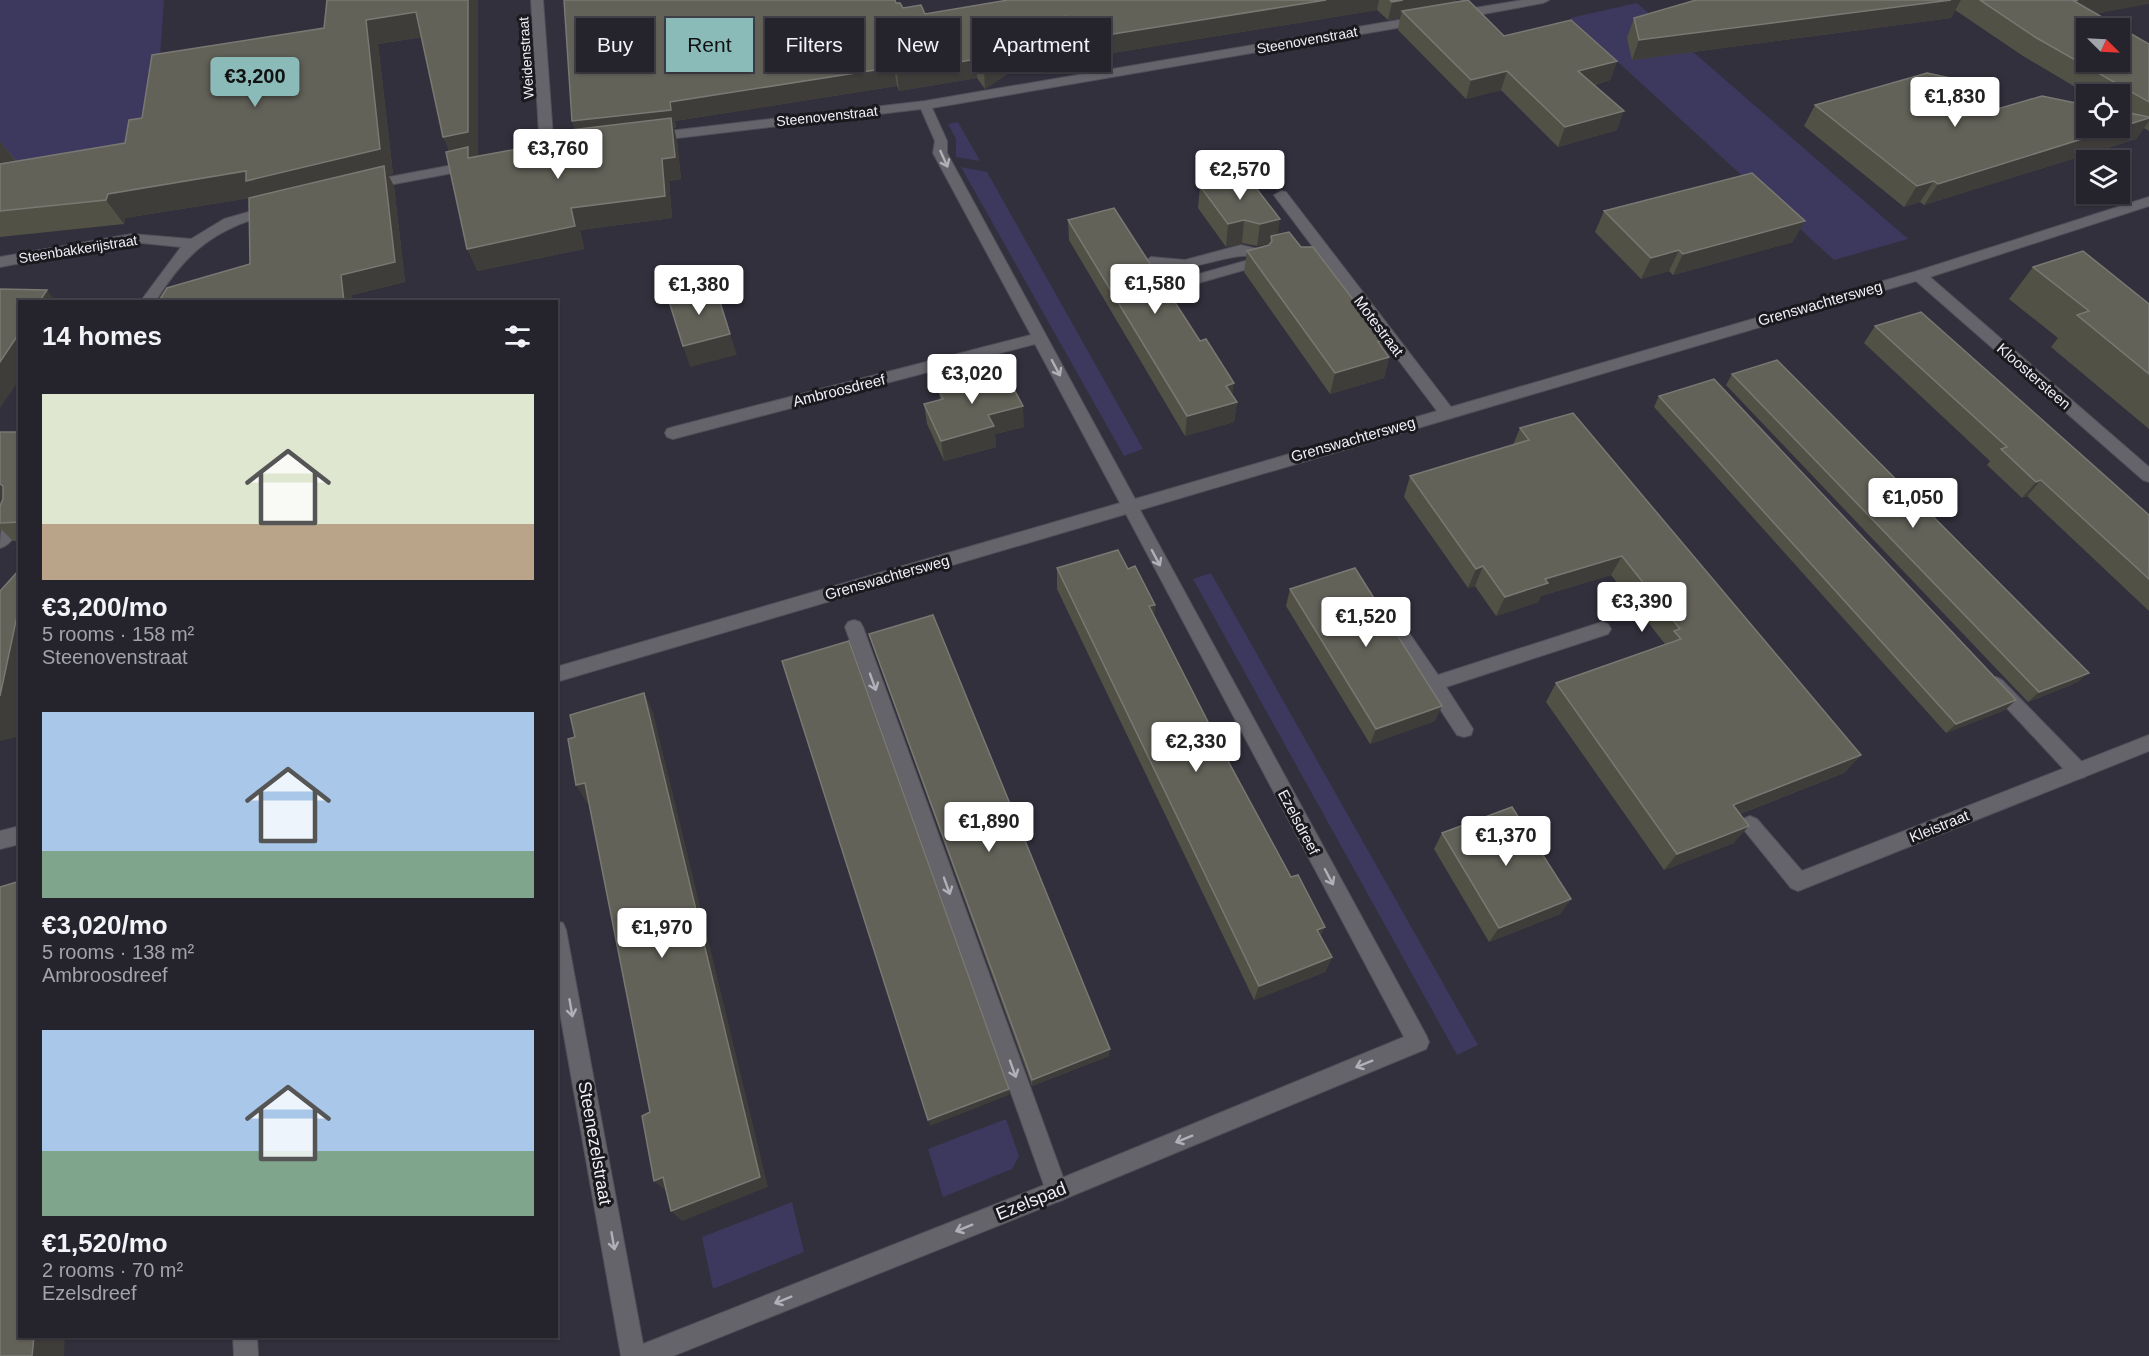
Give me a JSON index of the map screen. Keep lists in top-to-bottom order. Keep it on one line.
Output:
{"streets":{"street":["Steenovenstraat","Weidenstraat","Steenbakkerijstraat","Grenswachtersweg","Motestraat","Kloostersteen","Ambroosdreef","Ezelsdreef","Kleistraat","Steenezelstraat","Ezelspad"]},"crossings":[["Grenswachtersweg","Motestraat"],["Grenswachtersweg","Kloostersteen"],["Grenswachtersweg","Ezelsdreef"],["Ezelsdreef","Ezelspad"]],"one_way":["Ezelsdreef","Steenezelstraat","Ezelspad"],"north":"bottom right","page":{"chip":["Buy","Rent","Filters","New","Apartment"],"price":["€3,200","€1,830","€3,760","€2,570","€1,580","€1,380","€3,020","€1,050","€3,390","€1,520","€2,330","€1,890","€1,370","€1,970"],"heading":"14 homes","list":[{"name":"€3,200/mo","note":"5 rooms · 158 m² · Steenovenstraat"},{"name":"€3,020/mo","note":"5 rooms · 138 m² · Ambroosdreef"},{"name":"€1,520/mo","note":"2 rooms · 70 m² · Ezelsdreef"}]}}
